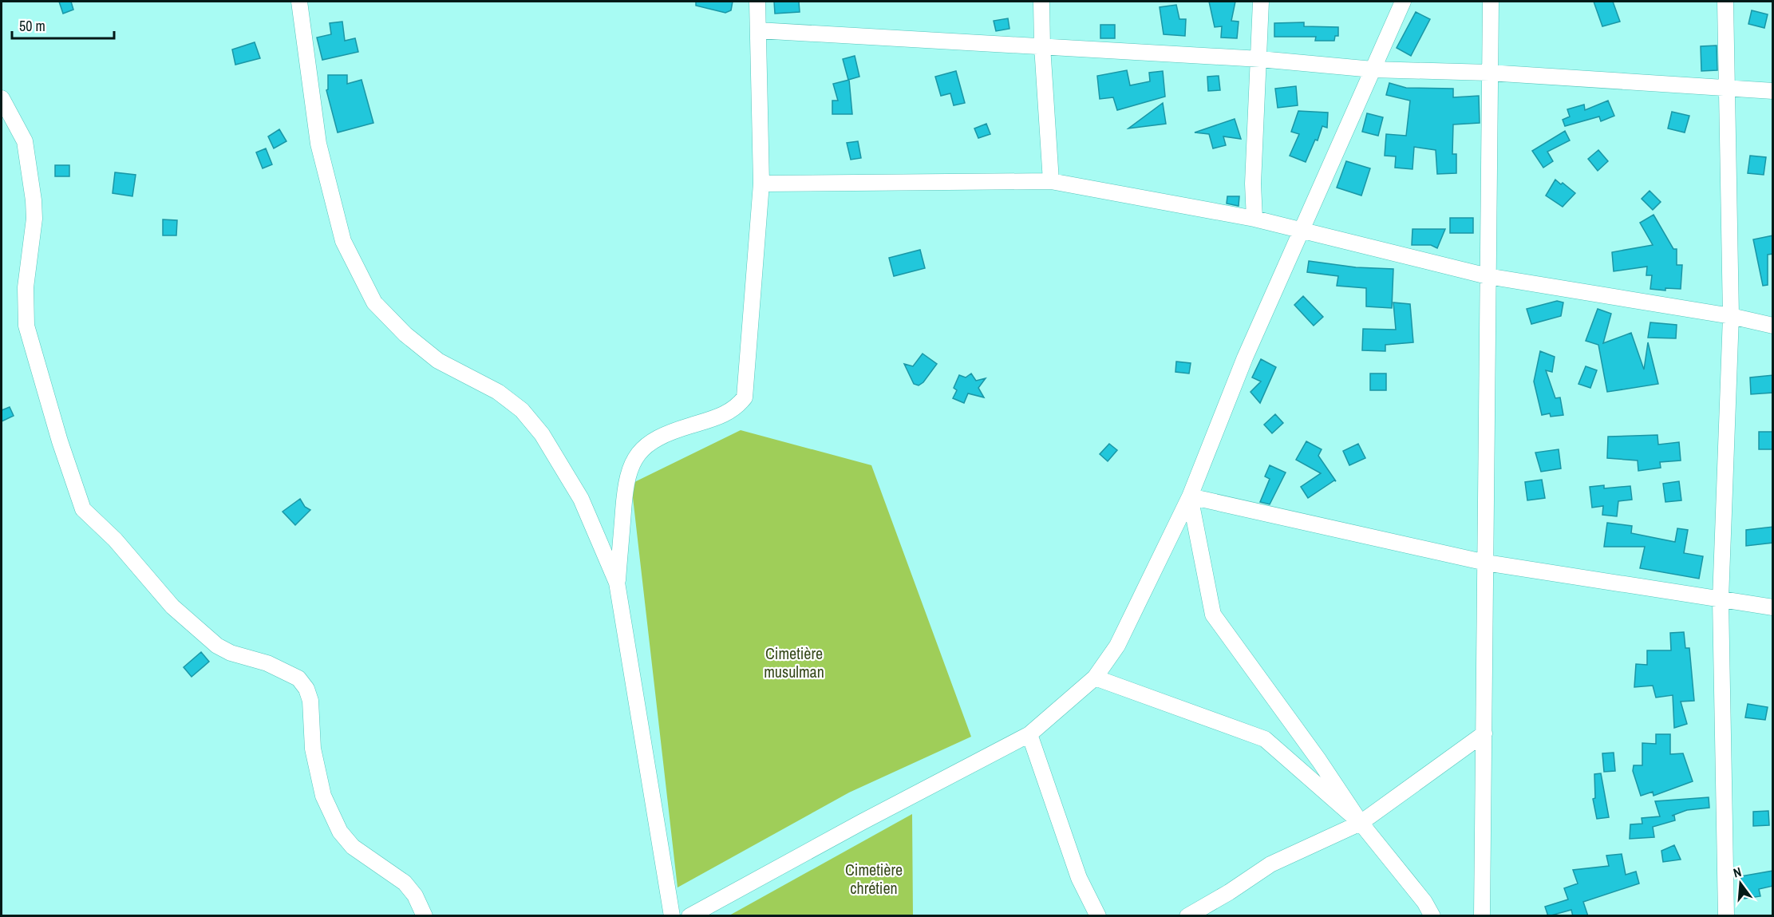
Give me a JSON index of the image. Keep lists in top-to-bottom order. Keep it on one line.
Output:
{"parks":["Cimetière musulman","Cimetière chrétien"],"scale_bar":"50 m","north":"top"}
